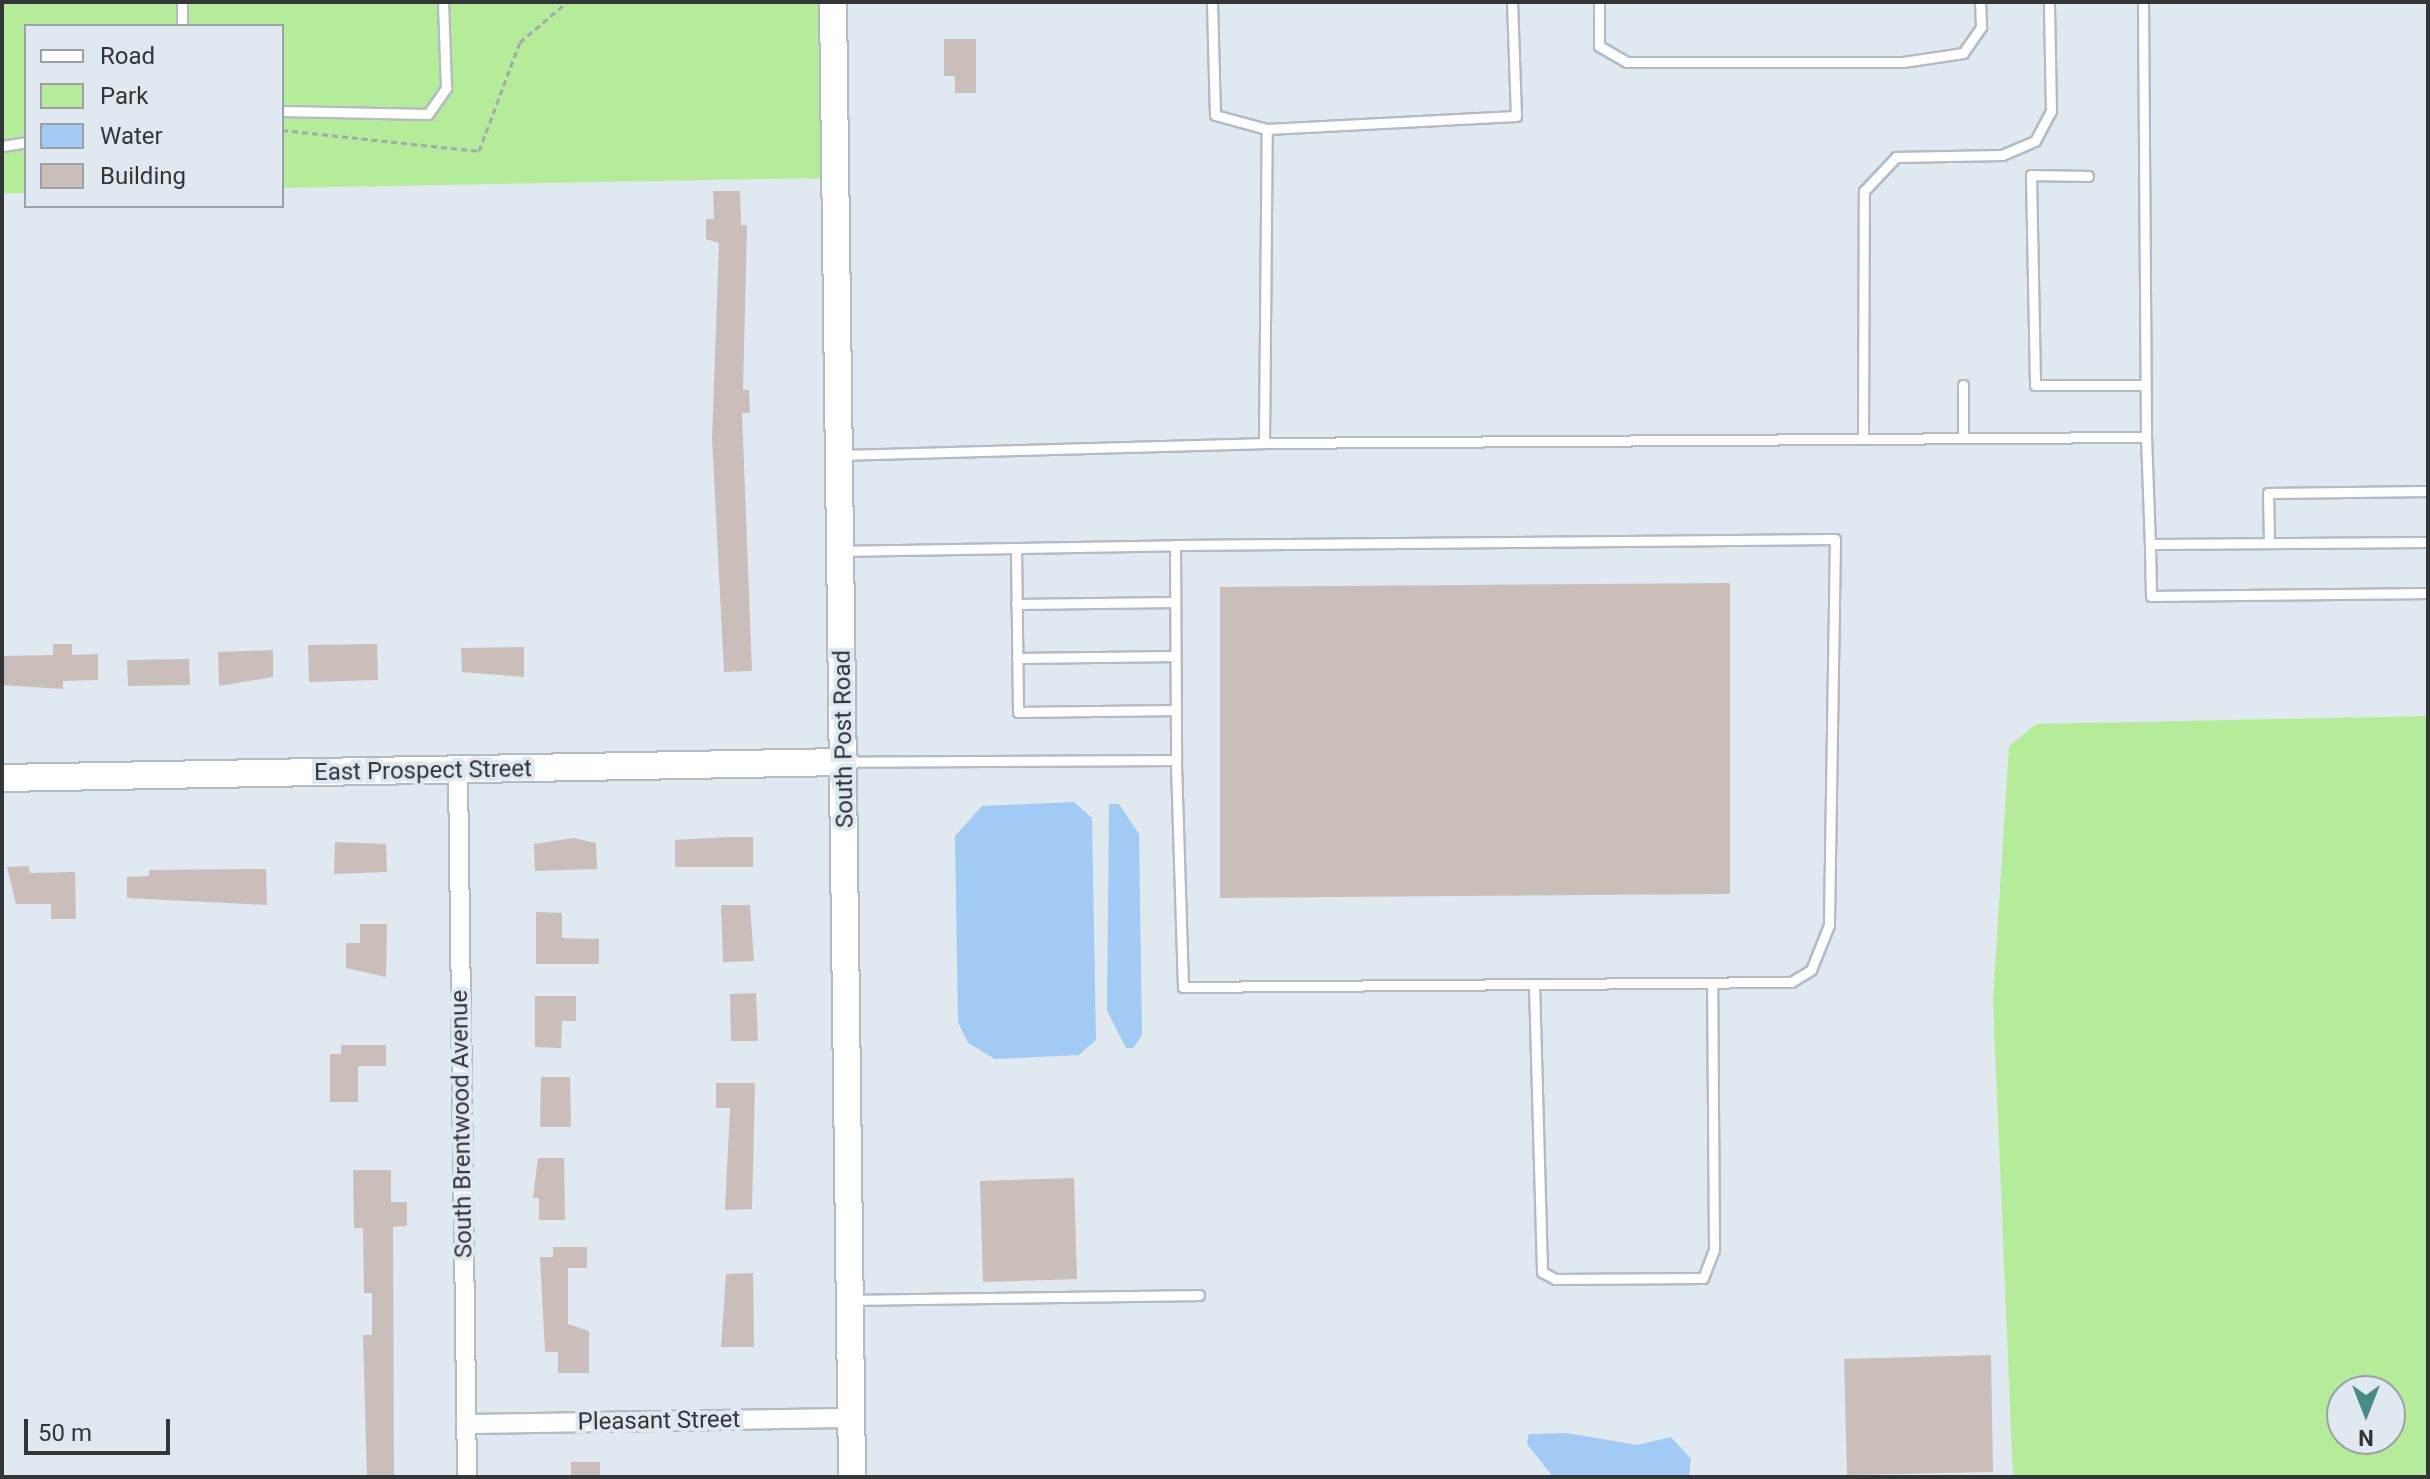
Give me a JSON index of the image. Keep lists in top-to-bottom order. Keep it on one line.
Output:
{"streets":{"main road":["South Post Road","East Prospect Street"],"street":["South Brentwood Avenue","Pleasant Street"]},"crossings":[["South Post Road","East Prospect Street"],["South Post Road","Pleasant Street"],["East Prospect Street","South Brentwood Avenue"],["South Brentwood Avenue","Pleasant Street"]],"legend":["Road","Park","Water","Building"],"scale_bar":"50 m","north":"bottom"}
